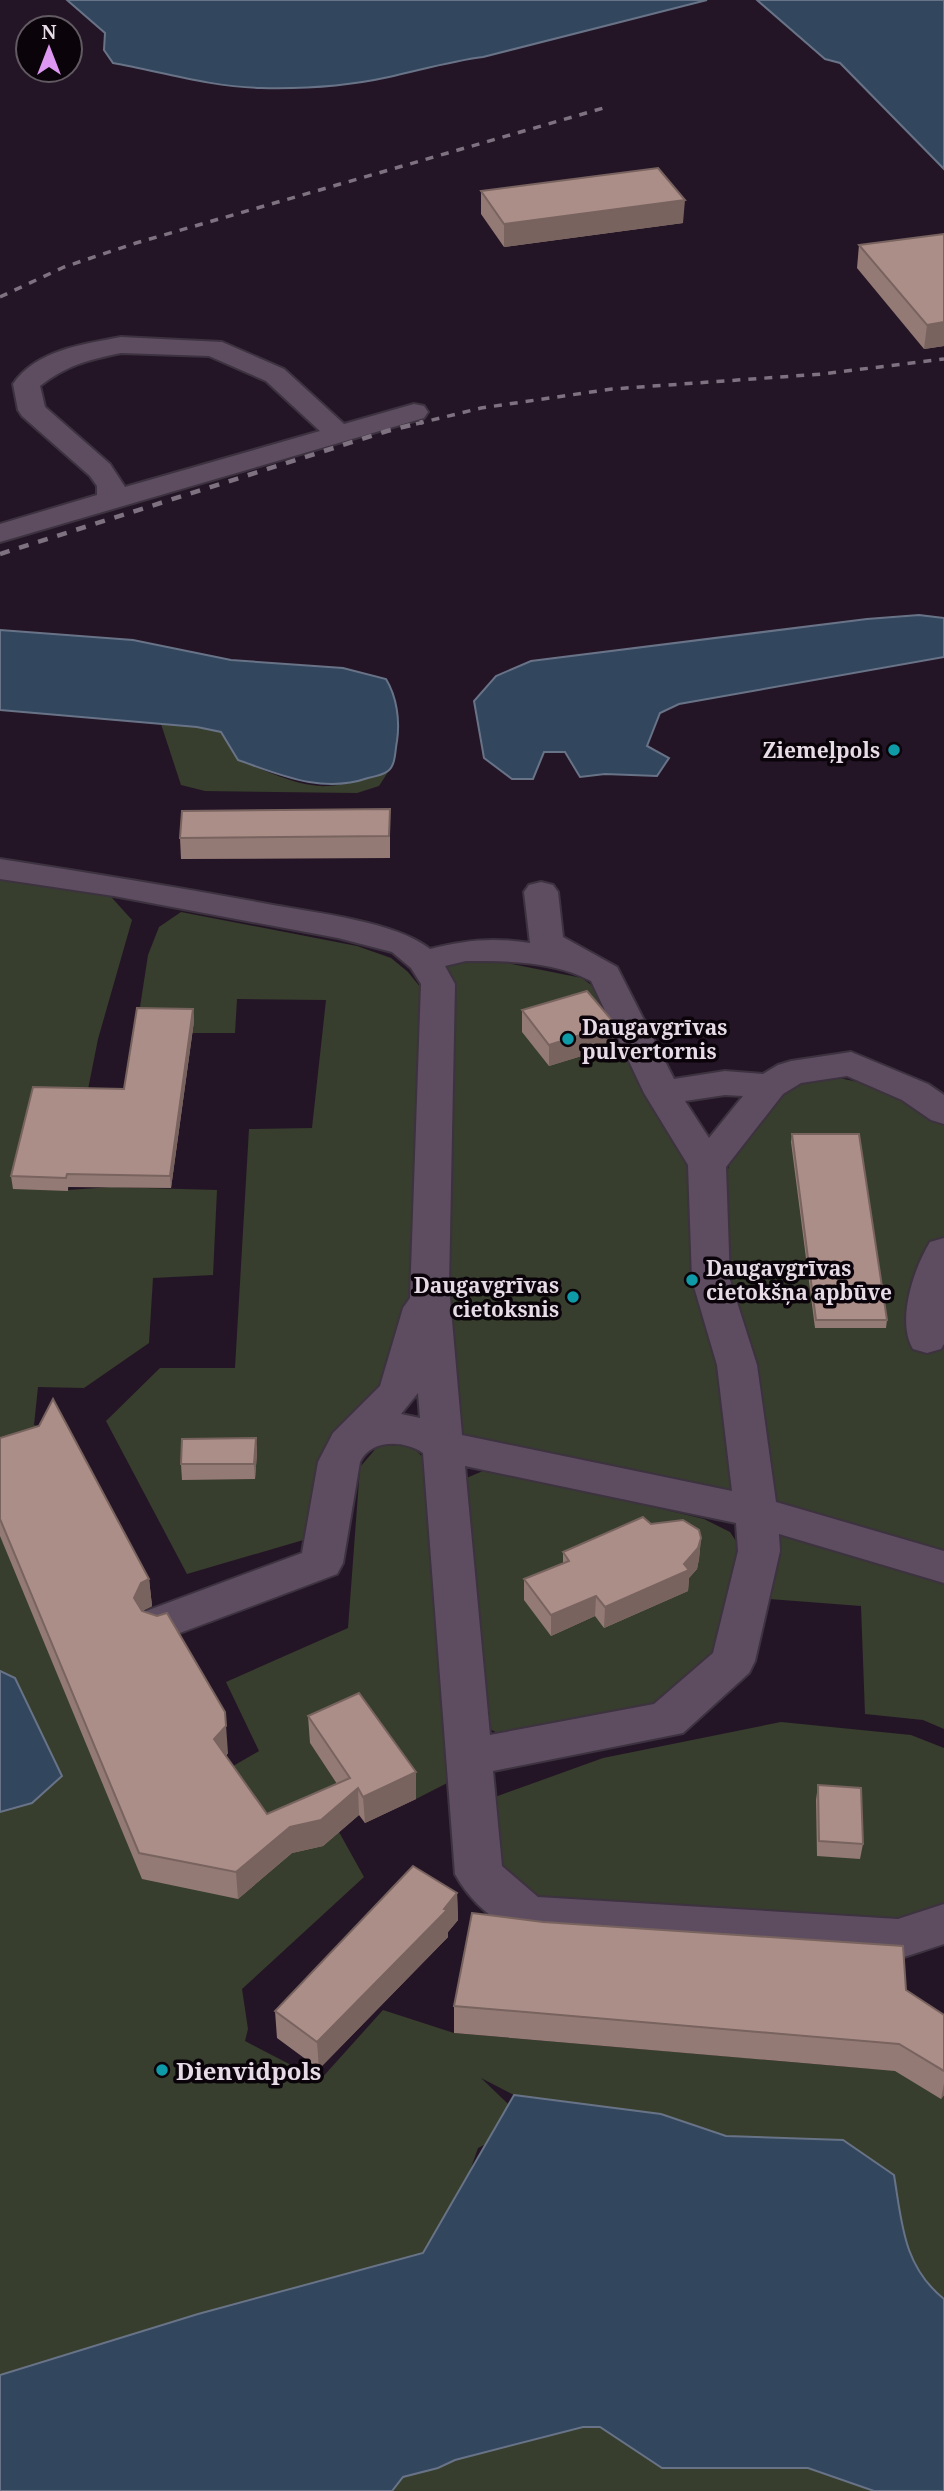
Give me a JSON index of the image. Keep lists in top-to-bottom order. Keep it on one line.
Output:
{"places":["Ziemeļpols","Daugavgrīvas pulvertornis","Daugavgrīvas cietokšņa apbūve","Daugavgrīvas cietoksnis","Dienvidpols"],"north":"top"}
